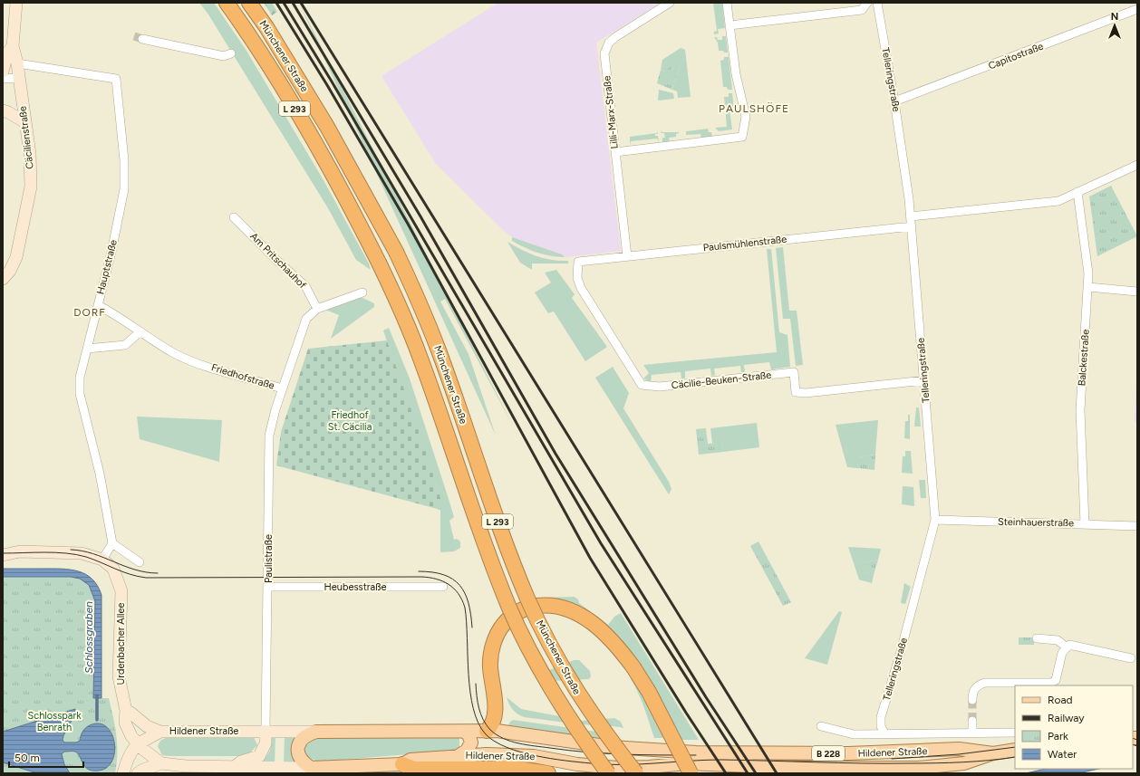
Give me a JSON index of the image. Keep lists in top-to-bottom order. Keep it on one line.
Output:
{"streets":{"highway":["Münchener Straße","L 293"],"main road":["Cäcilienstraße","Urdenbacher Allee","Hildener Straße","B 228"],"street":["Capitostraße","Telleringstraße","Lilli-Marx-Straße","Paulsmühlenstraße","Am Pritschauhof","Hauptstraße","Balckestraße","Friedhofstraße","Cäcilie-Beuken-Straße","Steinhauerstraße","Paulistraße","Heubesstraße"]},"crossings":[["Münchener Straße","Hildener Straße"],["Capitostraße","Telleringstraße"],["Telleringstraße","Paulsmühlenstraße"],["Telleringstraße","Cäcilie-Beuken-Straße"],["Telleringstraße","Steinhauerstraße"],["Telleringstraße","Hildener Straße"],["Lilli-Marx-Straße","Paulsmühlenstraße"],["Cäcilienstraße","Hauptstraße"],["Paulsmühlenstraße","Cäcilie-Beuken-Straße"],["Am Pritschauhof","Friedhofstraße"],["Hauptstraße","Friedhofstraße"],["Balckestraße","Steinhauerstraße"],["Friedhofstraße","Paulistraße"],["Paulistraße","Heubesstraße"],["Paulistraße","Hildener Straße"],["Urdenbacher Allee","Hildener Straße"]],"districts":["PAULSHÖFE","DORF"],"water":["Schlossgraben"],"parks":["Friedhof St. Cäcilia","Schlosspark Benrath"],"legend":["Road","Railway","Park","Water"],"scale_bar":"50 m","north":"top"}
